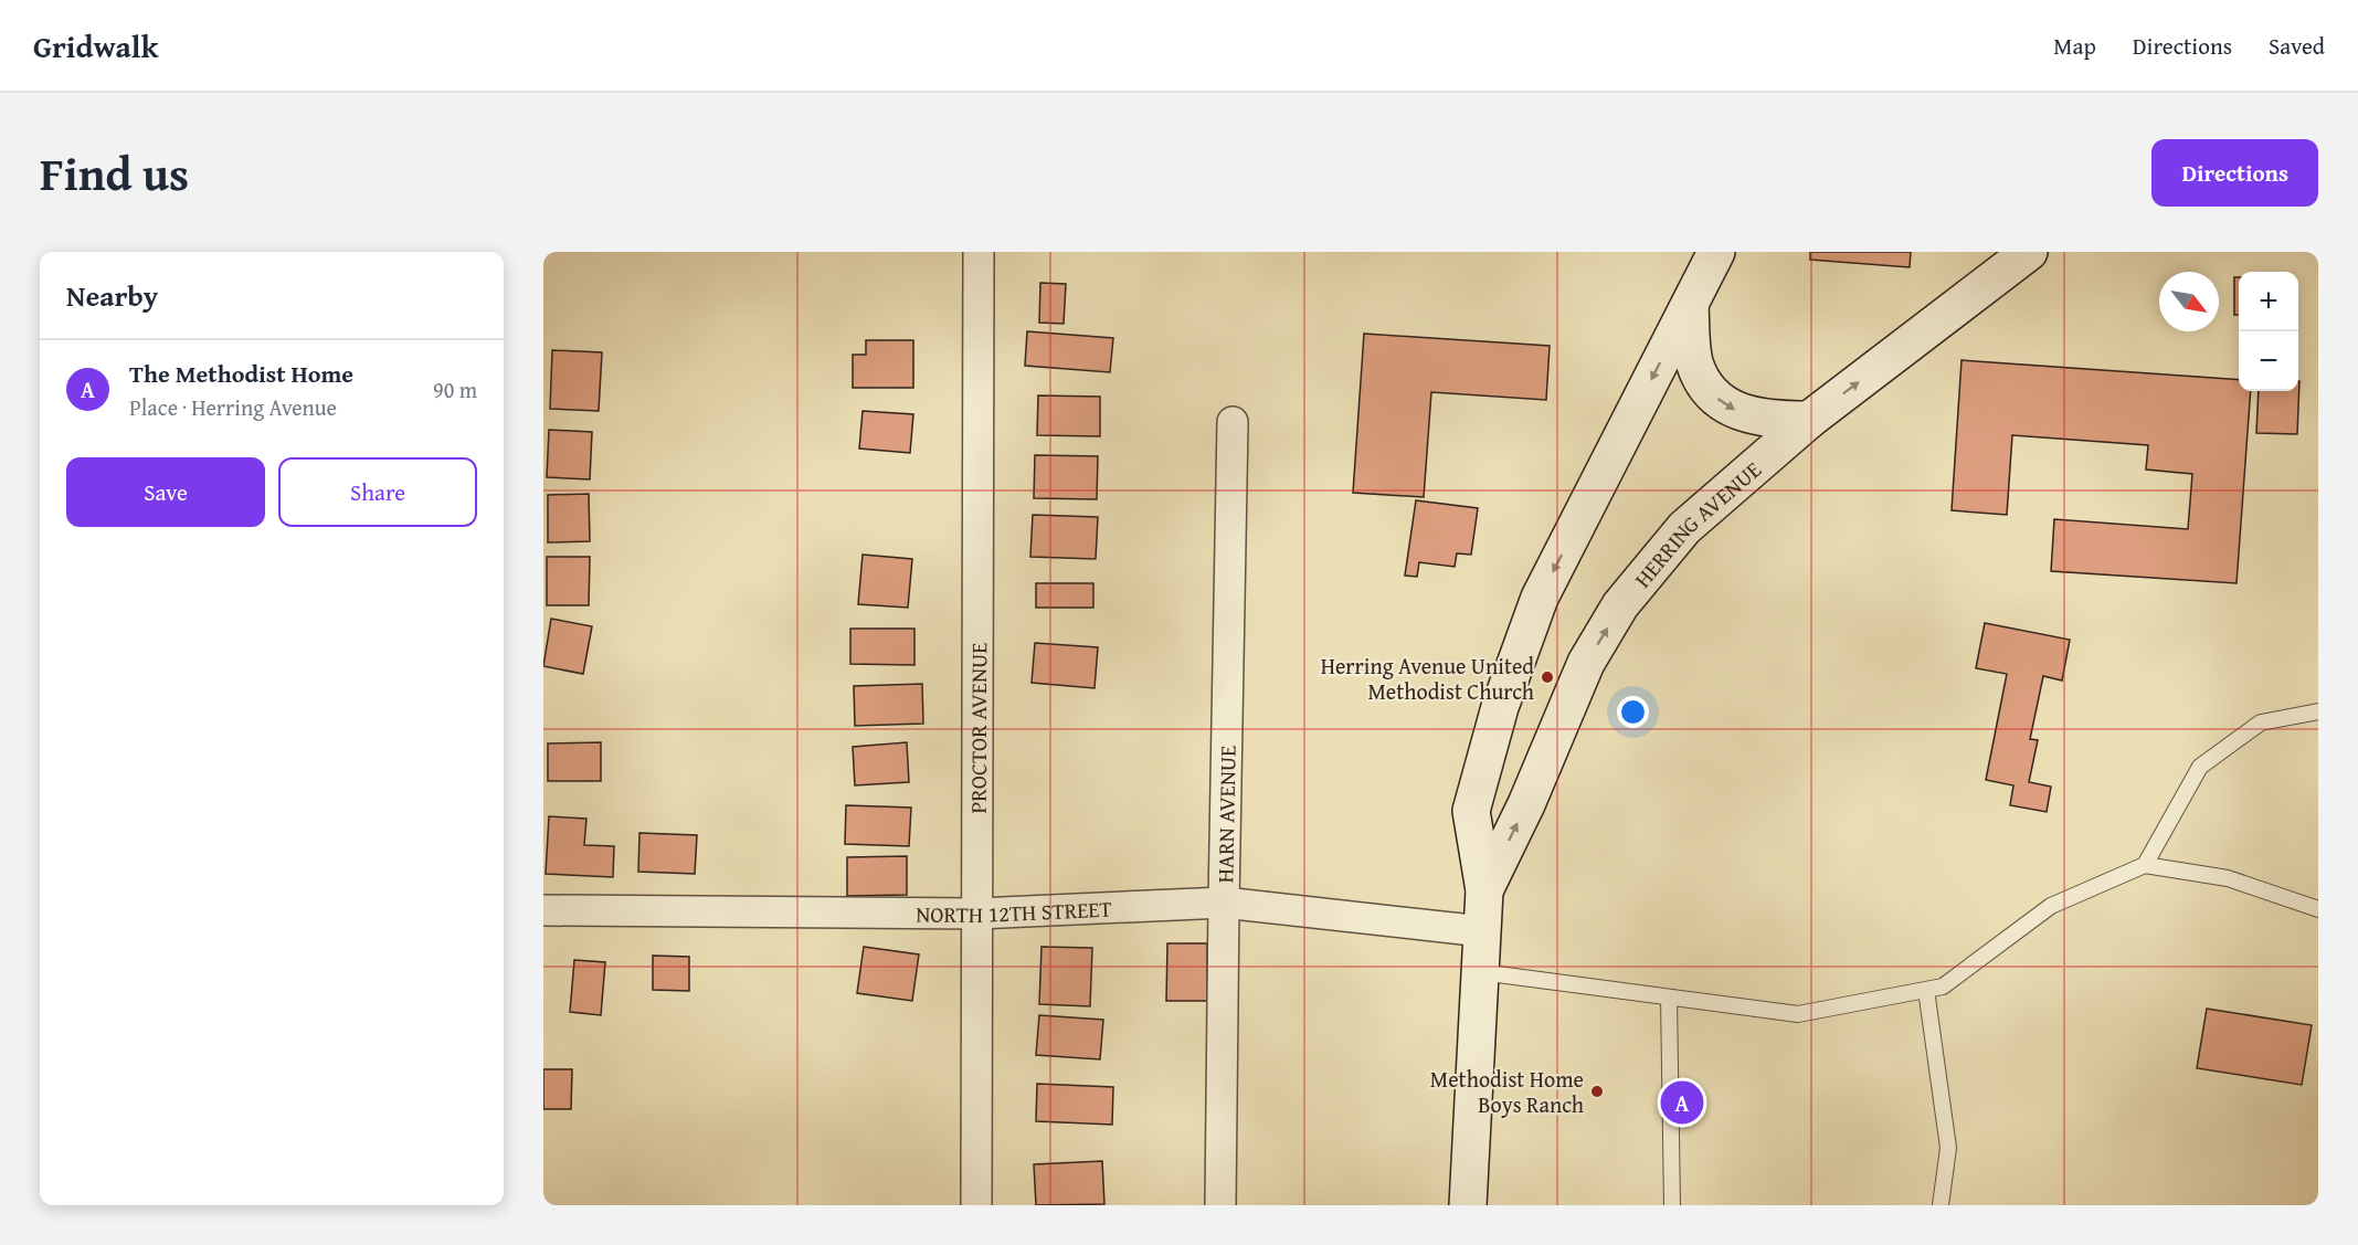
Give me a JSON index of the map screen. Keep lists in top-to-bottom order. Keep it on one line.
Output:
{"streets":{"main road":["HERRING AVENUE"],"street":["PROCTOR AVENUE","HARN AVENUE","NORTH 12TH STREET"]},"crossings":[["HERRING AVENUE","NORTH 12TH STREET"],["PROCTOR AVENUE","NORTH 12TH STREET"],["HARN AVENUE","NORTH 12TH STREET"]],"places":["Herring Avenue United Methodist Church","Methodist Home Boys Ranch"],"north":"bottom right","page":{"header":"Gridwalk","nav":["Map","Directions","Saved"],"title":"Find us","buttons":["Directions",["Save","Share"]],"heading":"Nearby","map_buttons":["+","−"],"list":[{"mark":"A","name":"The Methodist Home","note":"Place · Herring Avenue","value":"90 m"}],"pins":"A"}}
